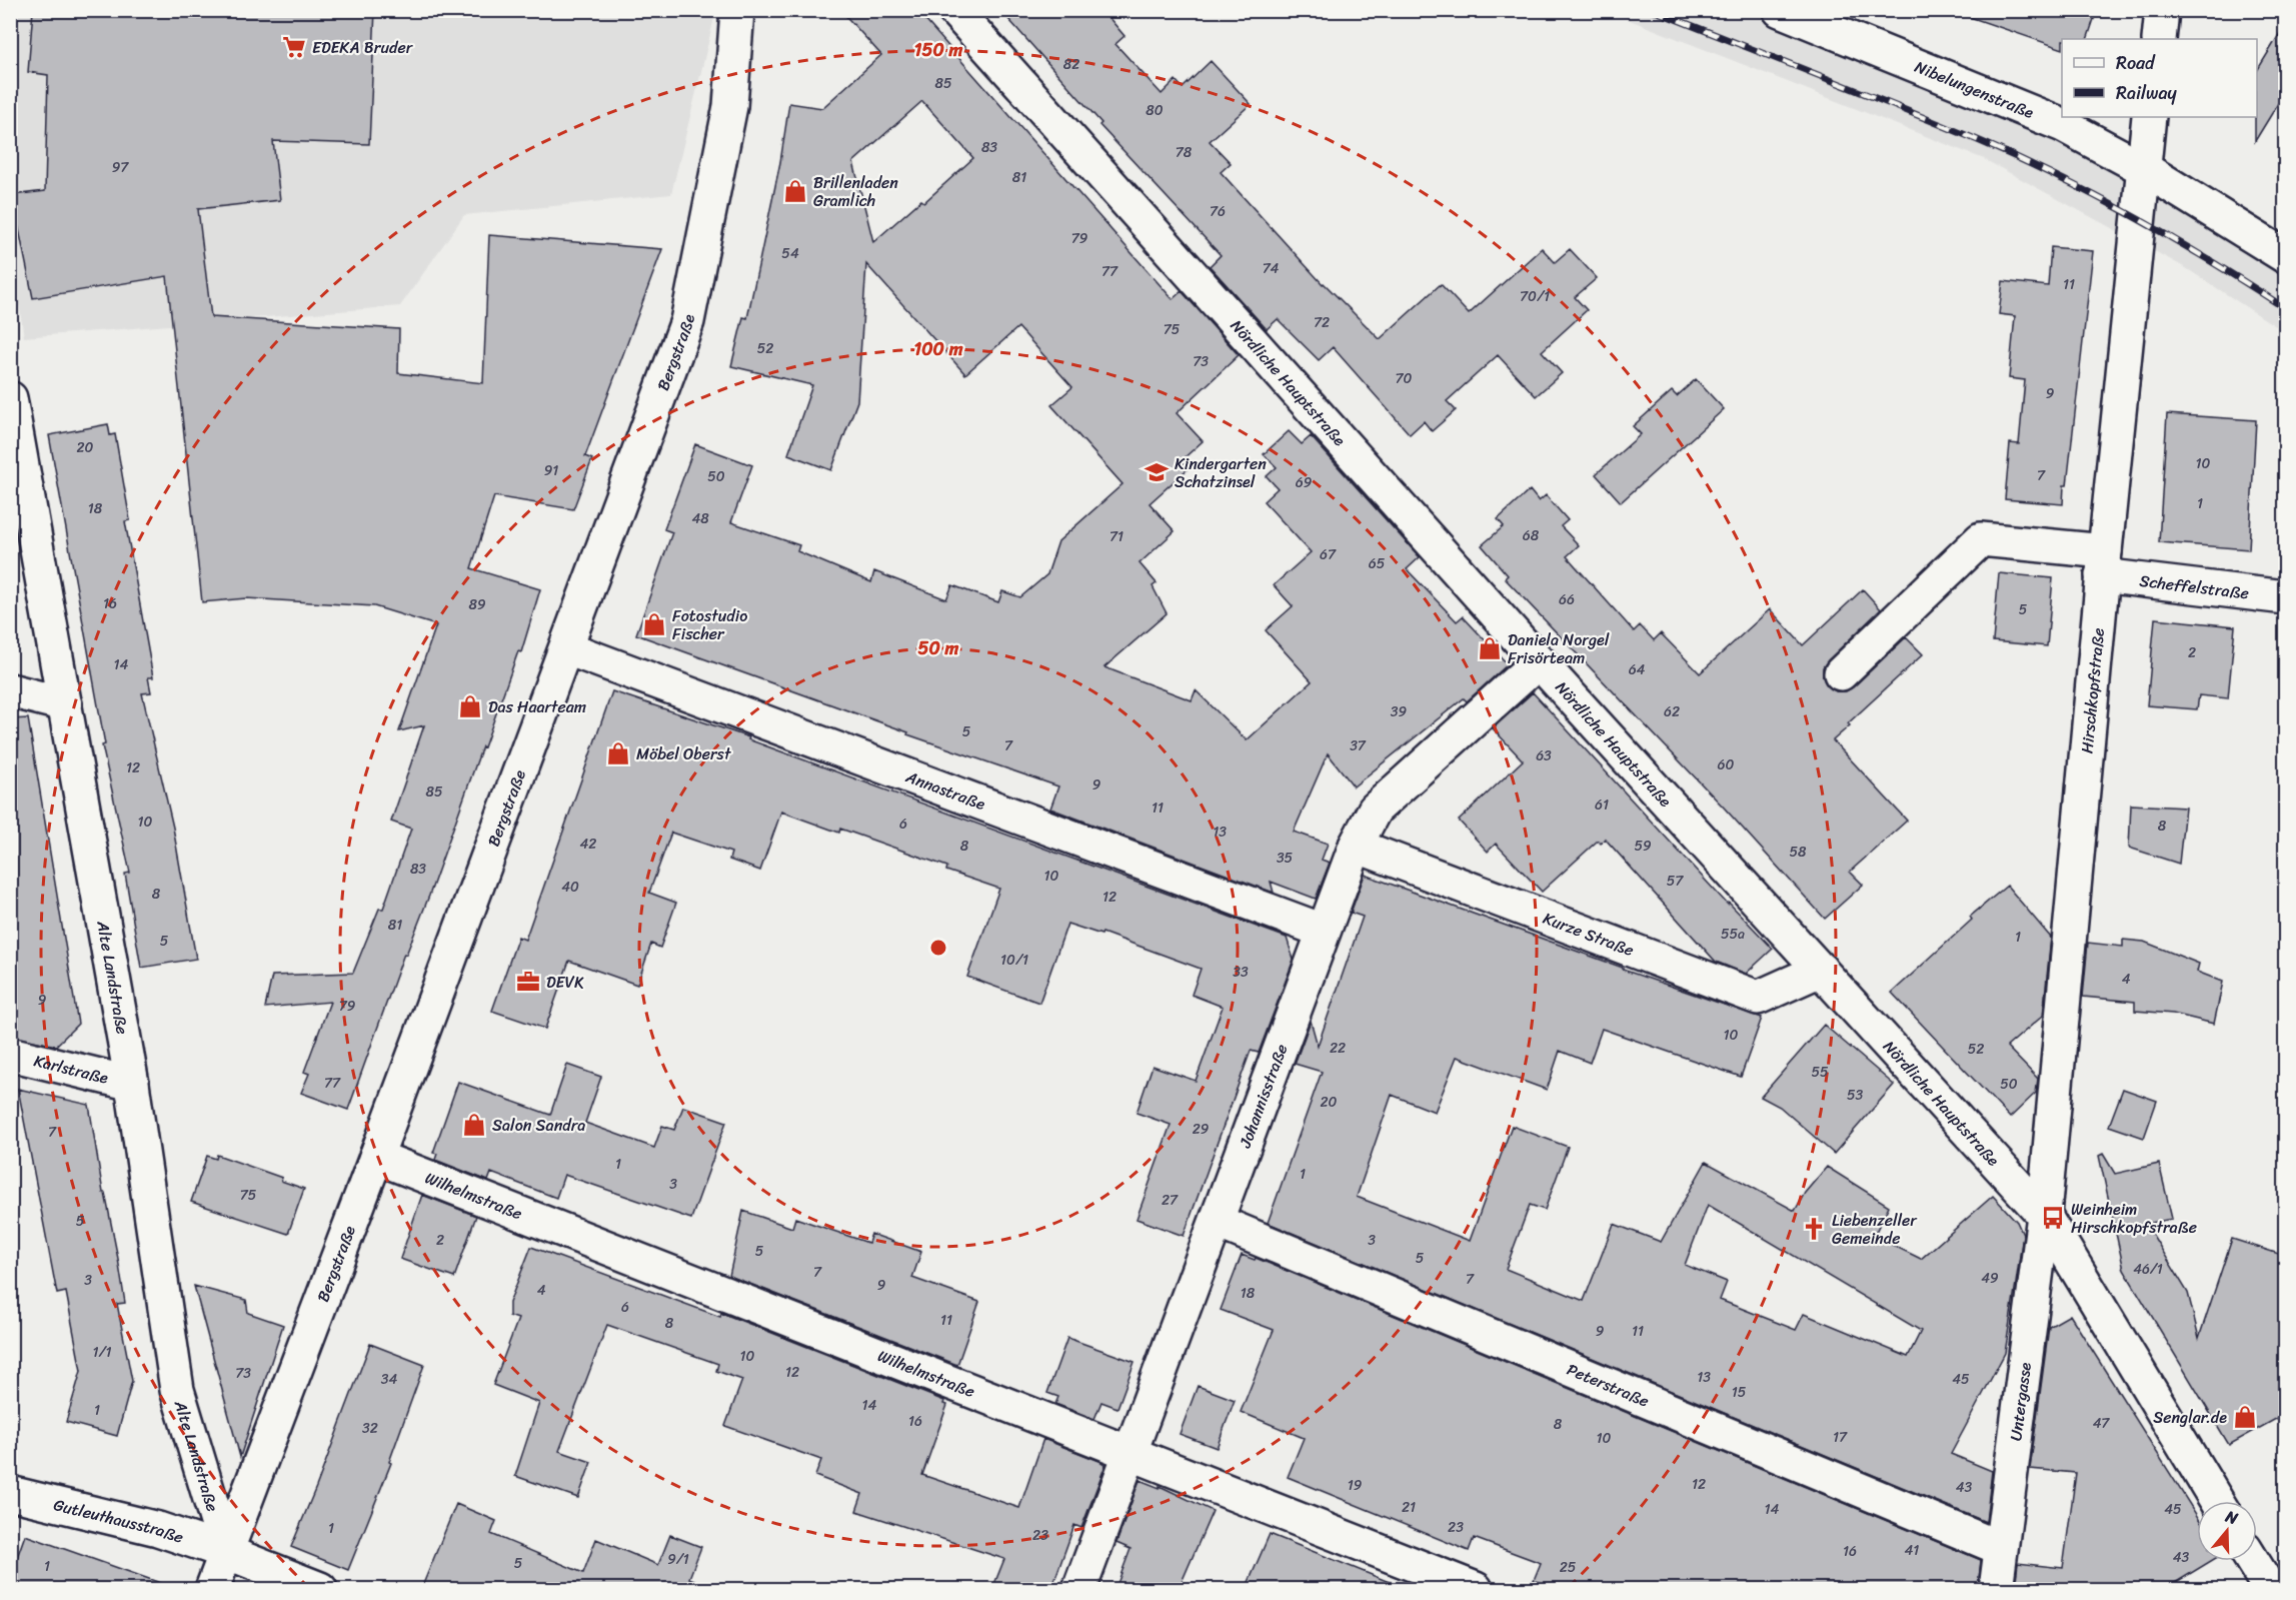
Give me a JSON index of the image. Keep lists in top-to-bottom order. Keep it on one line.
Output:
{"streets":{"street":["Nibelungenstraße","Bergstraße","Nördliche Hauptstraße","Scheffelstraße","Hirschkopfstraße","Annastraße","Kurze Straße","Alte Landstraße","Karlstraße","Johannisstraße","Wilhelmstraße","Peterstraße","Untergasse","Gutleuthausstraße"]},"crossings":[["Nibelungenstraße","Hirschkopfstraße"],["Bergstraße","Annastraße"],["Bergstraße","Alte Landstraße"],["Bergstraße","Wilhelmstraße"],["Bergstraße","Gutleuthausstraße"],["Nördliche Hauptstraße","Hirschkopfstraße"],["Nördliche Hauptstraße","Kurze Straße"],["Nördliche Hauptstraße","Johannisstraße"],["Nördliche Hauptstraße","Untergasse"],["Scheffelstraße","Hirschkopfstraße"],["Hirschkopfstraße","Untergasse"],["Annastraße","Johannisstraße"],["Kurze Straße","Johannisstraße"],["Alte Landstraße","Karlstraße"],["Alte Landstraße","Gutleuthausstraße"],["Johannisstraße","Wilhelmstraße"],["Johannisstraße","Peterstraße"],["Peterstraße","Untergasse"]],"places":{"supermarket":["EDEKA Bruder"],"shop":["Brillenladen Gramlich","Fotostudio Fischer","Daniela Norgel Frisörteam","Das Haarteam","Möbel Oberst","Salon Sandra","Senglar.de"],"school or university":["Kindergarten Schatzinsel"],"office":["DEVK"],"bus stop":["Weinheim Hirschkopfstraße"],"church":["Liebenzeller Gemeinde"]},"house_numbers":["82","85","80","83","78","97","81","76","79","54","74","77","11","70/1","72","75","52","73","70","9","20","10","91","7","50","69","1","18","48","68","71","67","65","66","16","89","5","2","14","64","39","62","5","7","37","63","60","12","9","85","61","11","10","6","8","13","42","8","59","58","35","83","10","57","40","8","12","81","55a","1","5","10/1","33","4","9","79","10","22","52","55","77","50","53","20","29","7","1","1","3","75","27","5","2","3","5","5","46/1","7","49","7","3","9","4","18","6","11","8","9","11","1/1","10","12","73","13","34","45","15","14","1","16","47","8","32","17","10","12","19","43","21","14","45","23","1","23","41","16","43","9/1","5","1","25"],"legend":["Road","Railway"],"north":"top","rings":["150 m","100 m","50 m"]}
